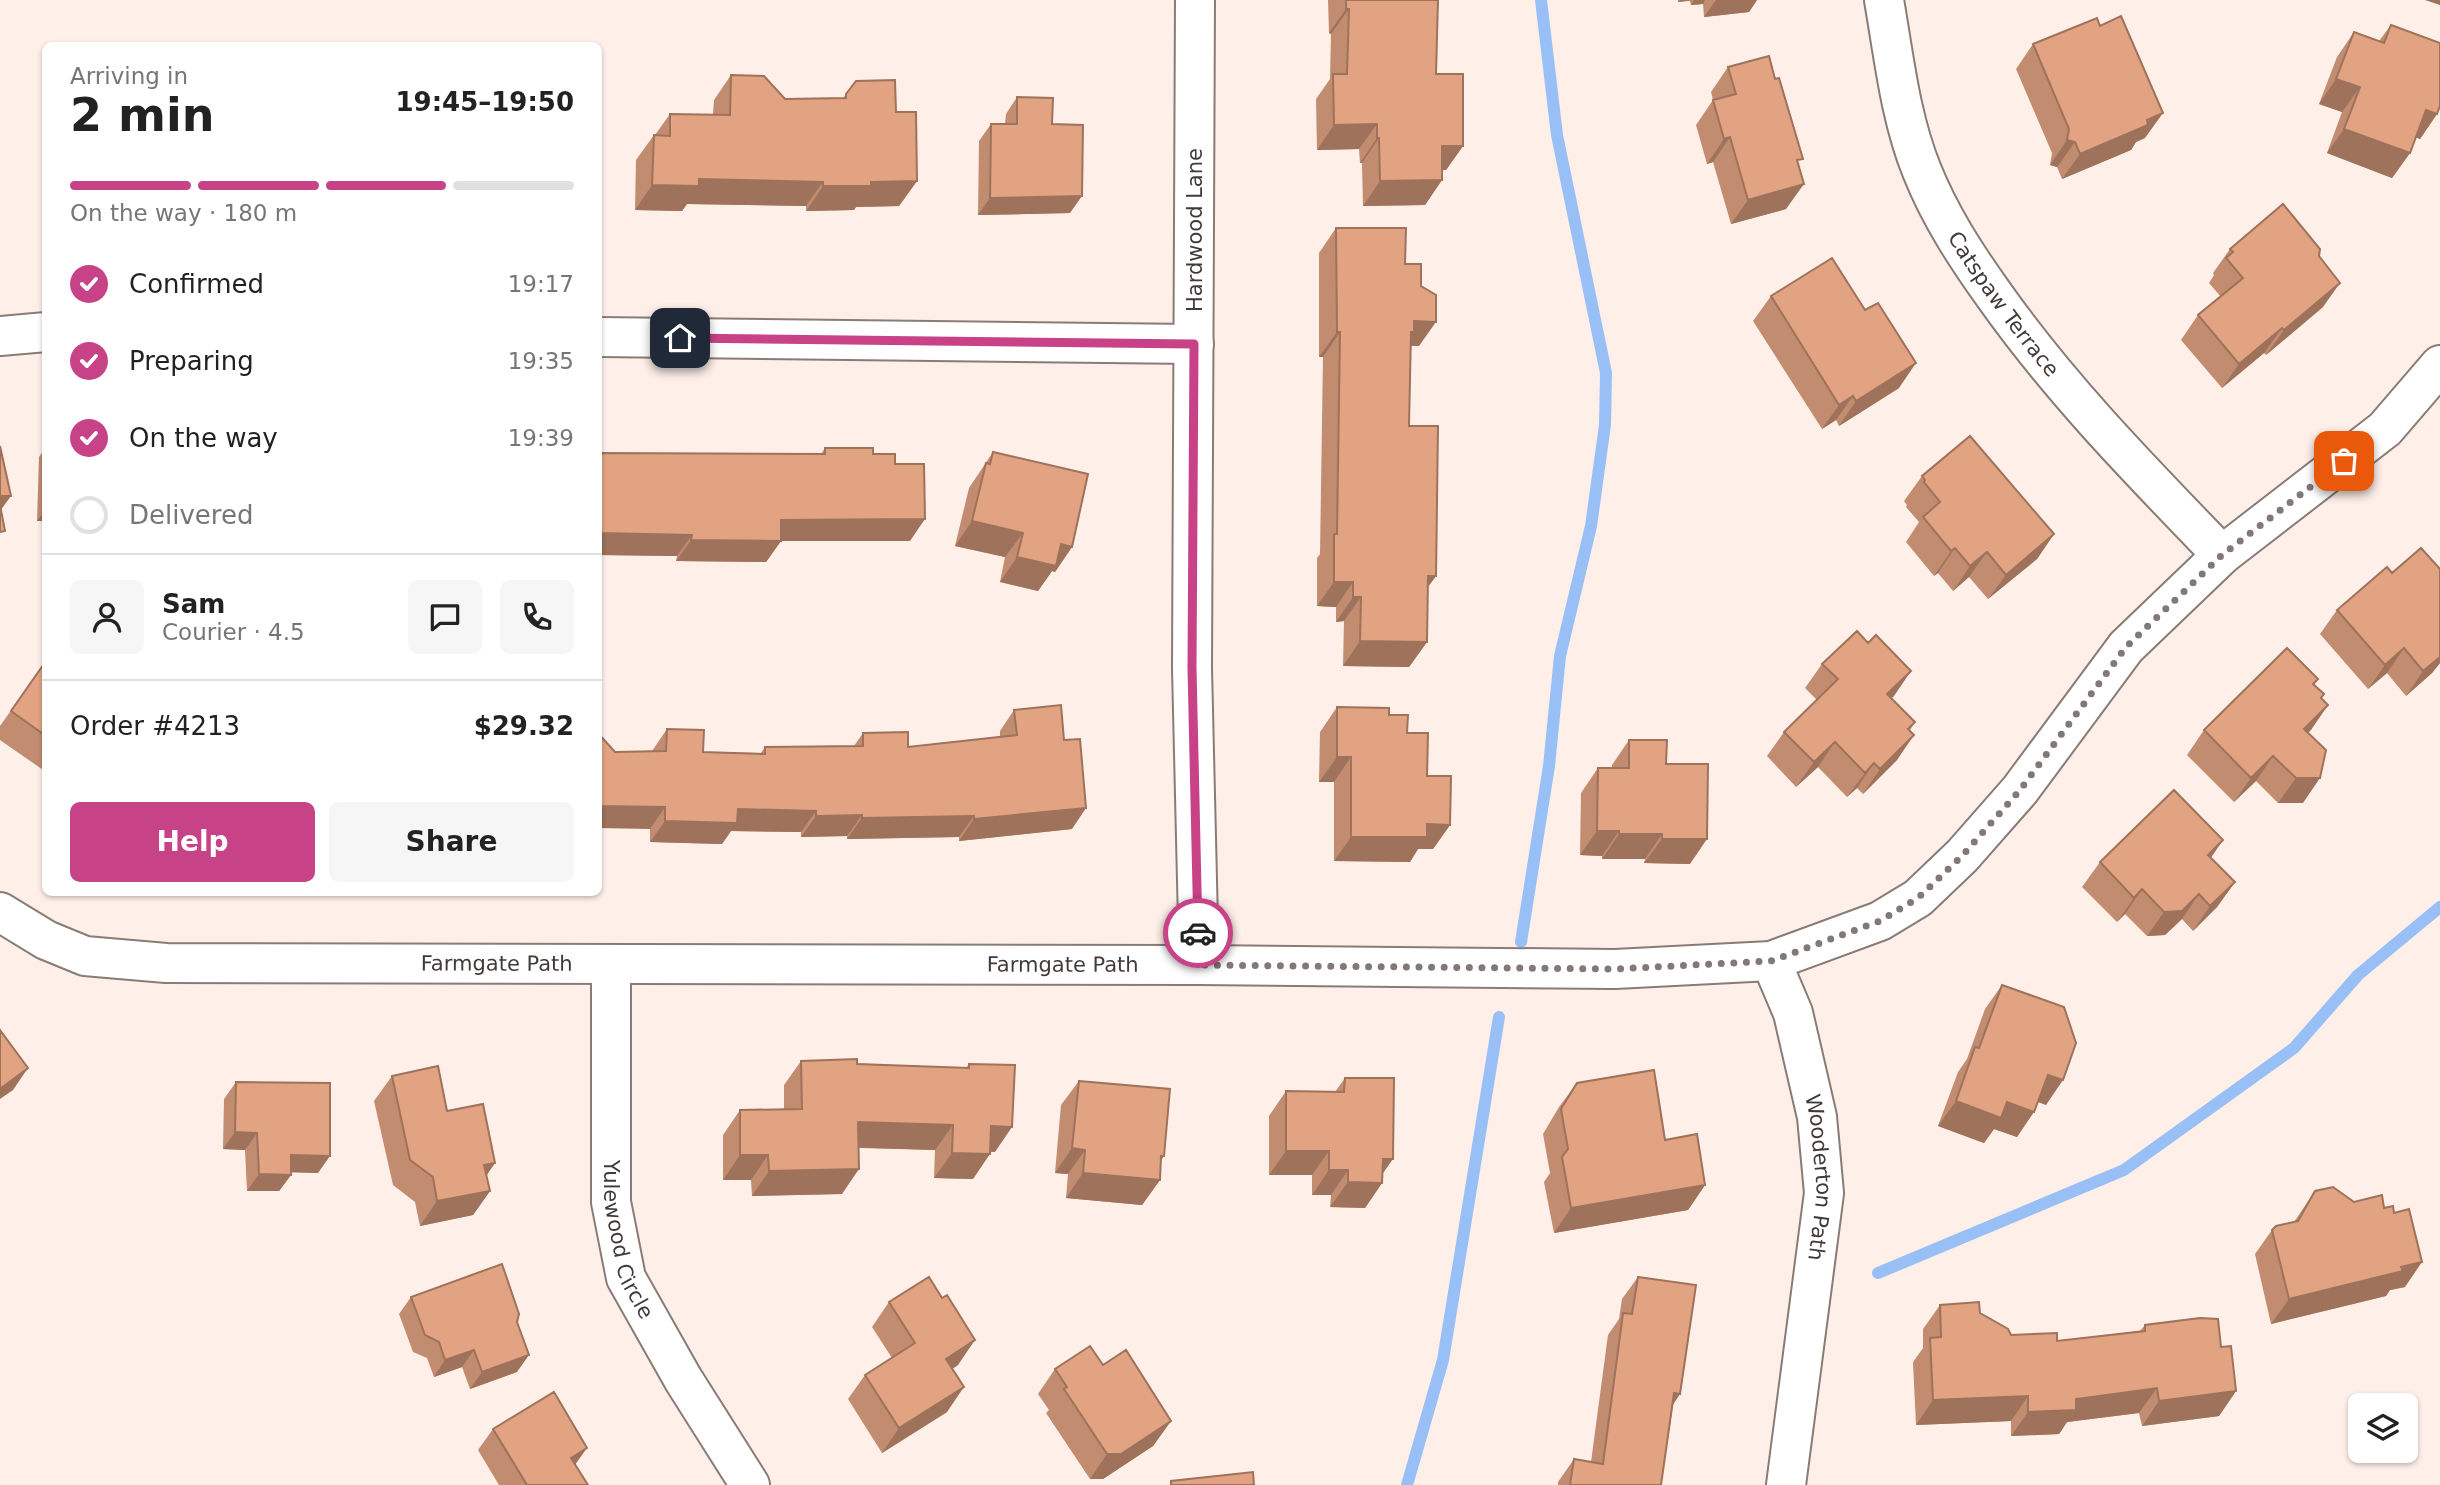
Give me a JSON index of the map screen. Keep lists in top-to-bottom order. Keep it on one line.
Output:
{"streets":{"street":["Hardwood Lane","Catspaw Terrace","Farmgate Path","Wooderton Path","Yulewood Circle"]},"crossings":[["Hardwood Lane","Farmgate Path"],["Catspaw Terrace","Farmgate Path"],["Farmgate Path","Wooderton Path"],["Farmgate Path","Yulewood Circle"]],"page":{"heading":["2 min","Arriving in","19:45–19:50"],"panel":["Sam","Courier · 4.5","Order #4213","$29.32"],"bar":"On the way · 180 m","list":[["Confirmed","19:17"],["Preparing","19:35"],["On the way","19:39"],"Delivered"],"buttons":["Help","Share"]}}
